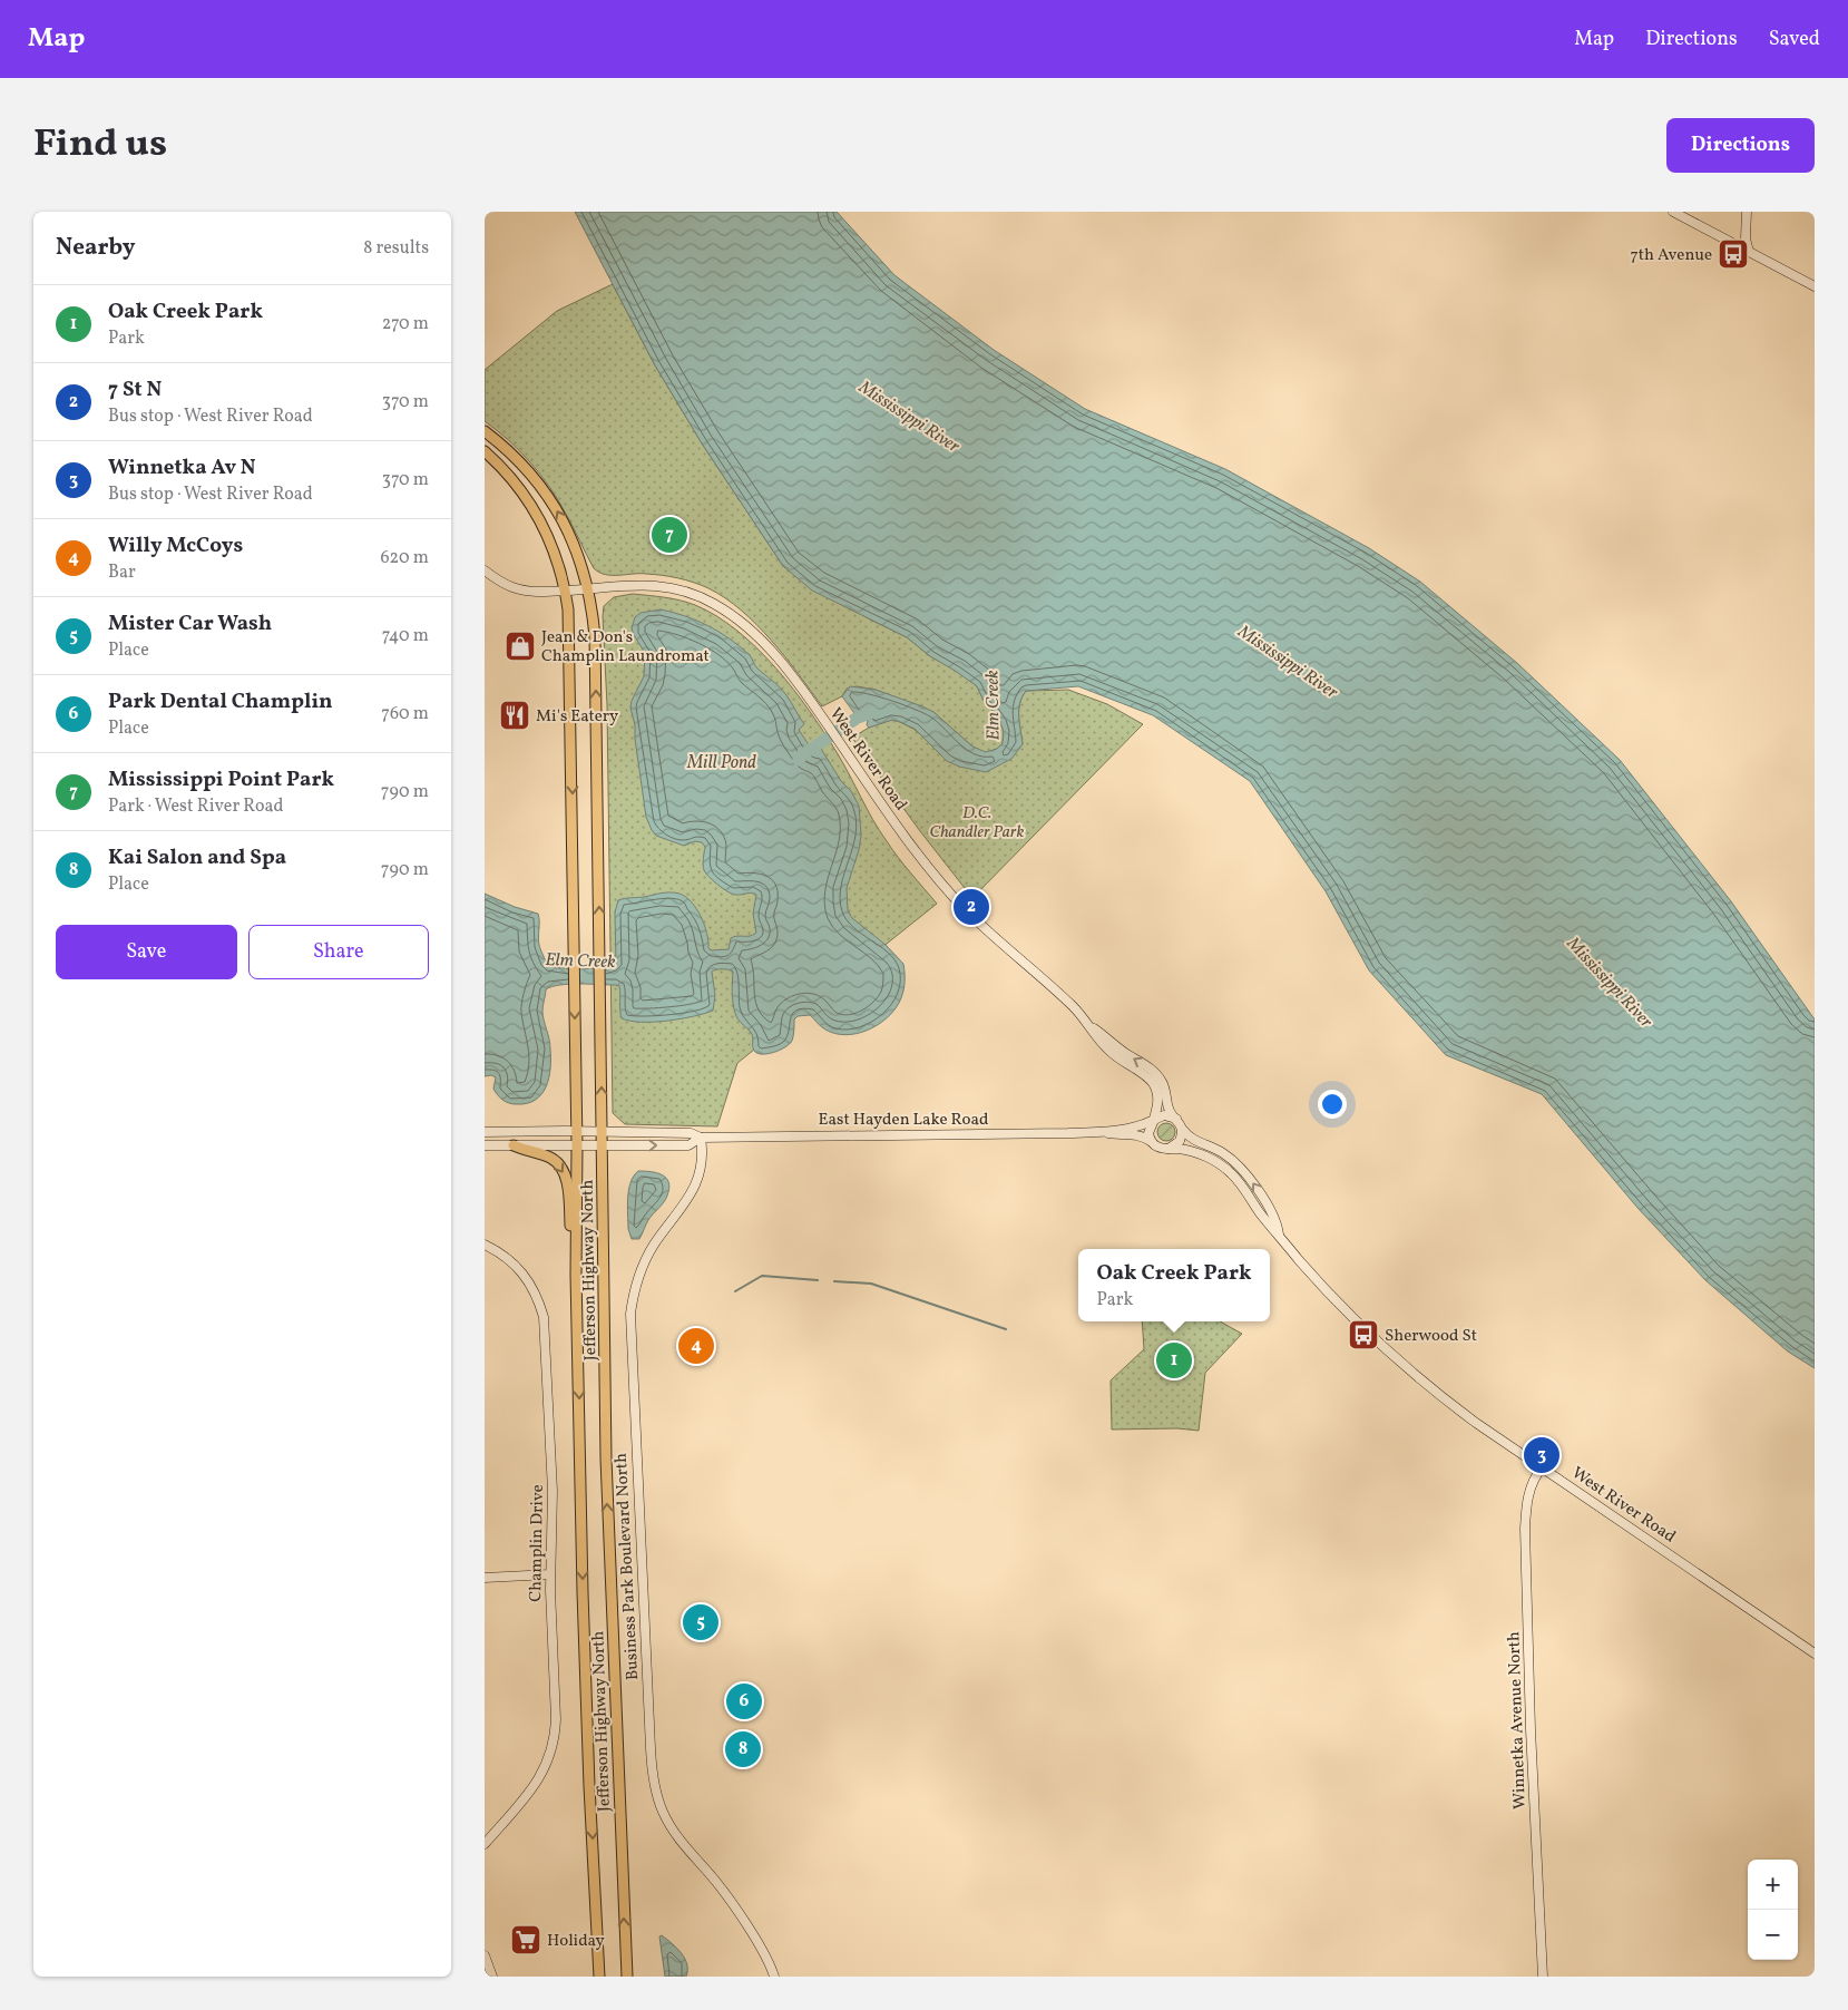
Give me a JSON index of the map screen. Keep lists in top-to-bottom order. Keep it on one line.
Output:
{"streets":{"highway":["Jefferson Highway North"],"street":["West River Road","East Hayden Lake Road","Champlin Drive","Business Park Boulevard North","Winnetka Avenue North"]},"crossings":[["West River Road","East Hayden Lake Road"],["West River Road","Jefferson Highway North"],["West River Road","Winnetka Avenue North"],["East Hayden Lake Road","Jefferson Highway North"],["East Hayden Lake Road","Business Park Boulevard North"]],"water":["Mississippi River","Elm Creek","Mill Pond"],"parks":["D.C. Chandler Park"],"places":{"bus stop":["7th Avenue","Sherwood St"],"shop":["Jean & Don's Champlin Laundromat"],"restaurant":["Mi's Eatery"],"supermarket":["Holiday"]},"page":{"header":"Map","nav":["Map","Directions","Saved"],"title":"Find us","buttons":["Directions",["Save","Share"]],"heading":["Nearby","8 results"],"list":[{"mark":"1","name":"Oak Creek Park","note":"Park","value":"270 m"},{"mark":"2","name":"7 St N","note":"Bus stop · West River Road","value":"370 m"},{"mark":"3","name":"Winnetka Av N","note":"Bus stop · West River Road","value":"370 m"},{"mark":"4","name":"Willy McCoys","note":"Bar","value":"620 m"},{"mark":"5","name":"Mister Car Wash","note":"Place","value":"740 m"},{"mark":"6","name":"Park Dental Champlin","note":"Place","value":"760 m"},{"mark":"7","name":"Mississippi Point Park","note":"Park · West River Road","value":"790 m"},{"mark":"8","name":"Kai Salon and Spa","note":"Place","value":"790 m"}],"pins":["7","2","4","1","3","5","6","8"],"popup":["Oak Creek Park","Park"],"map_buttons":["+","−"]}}
